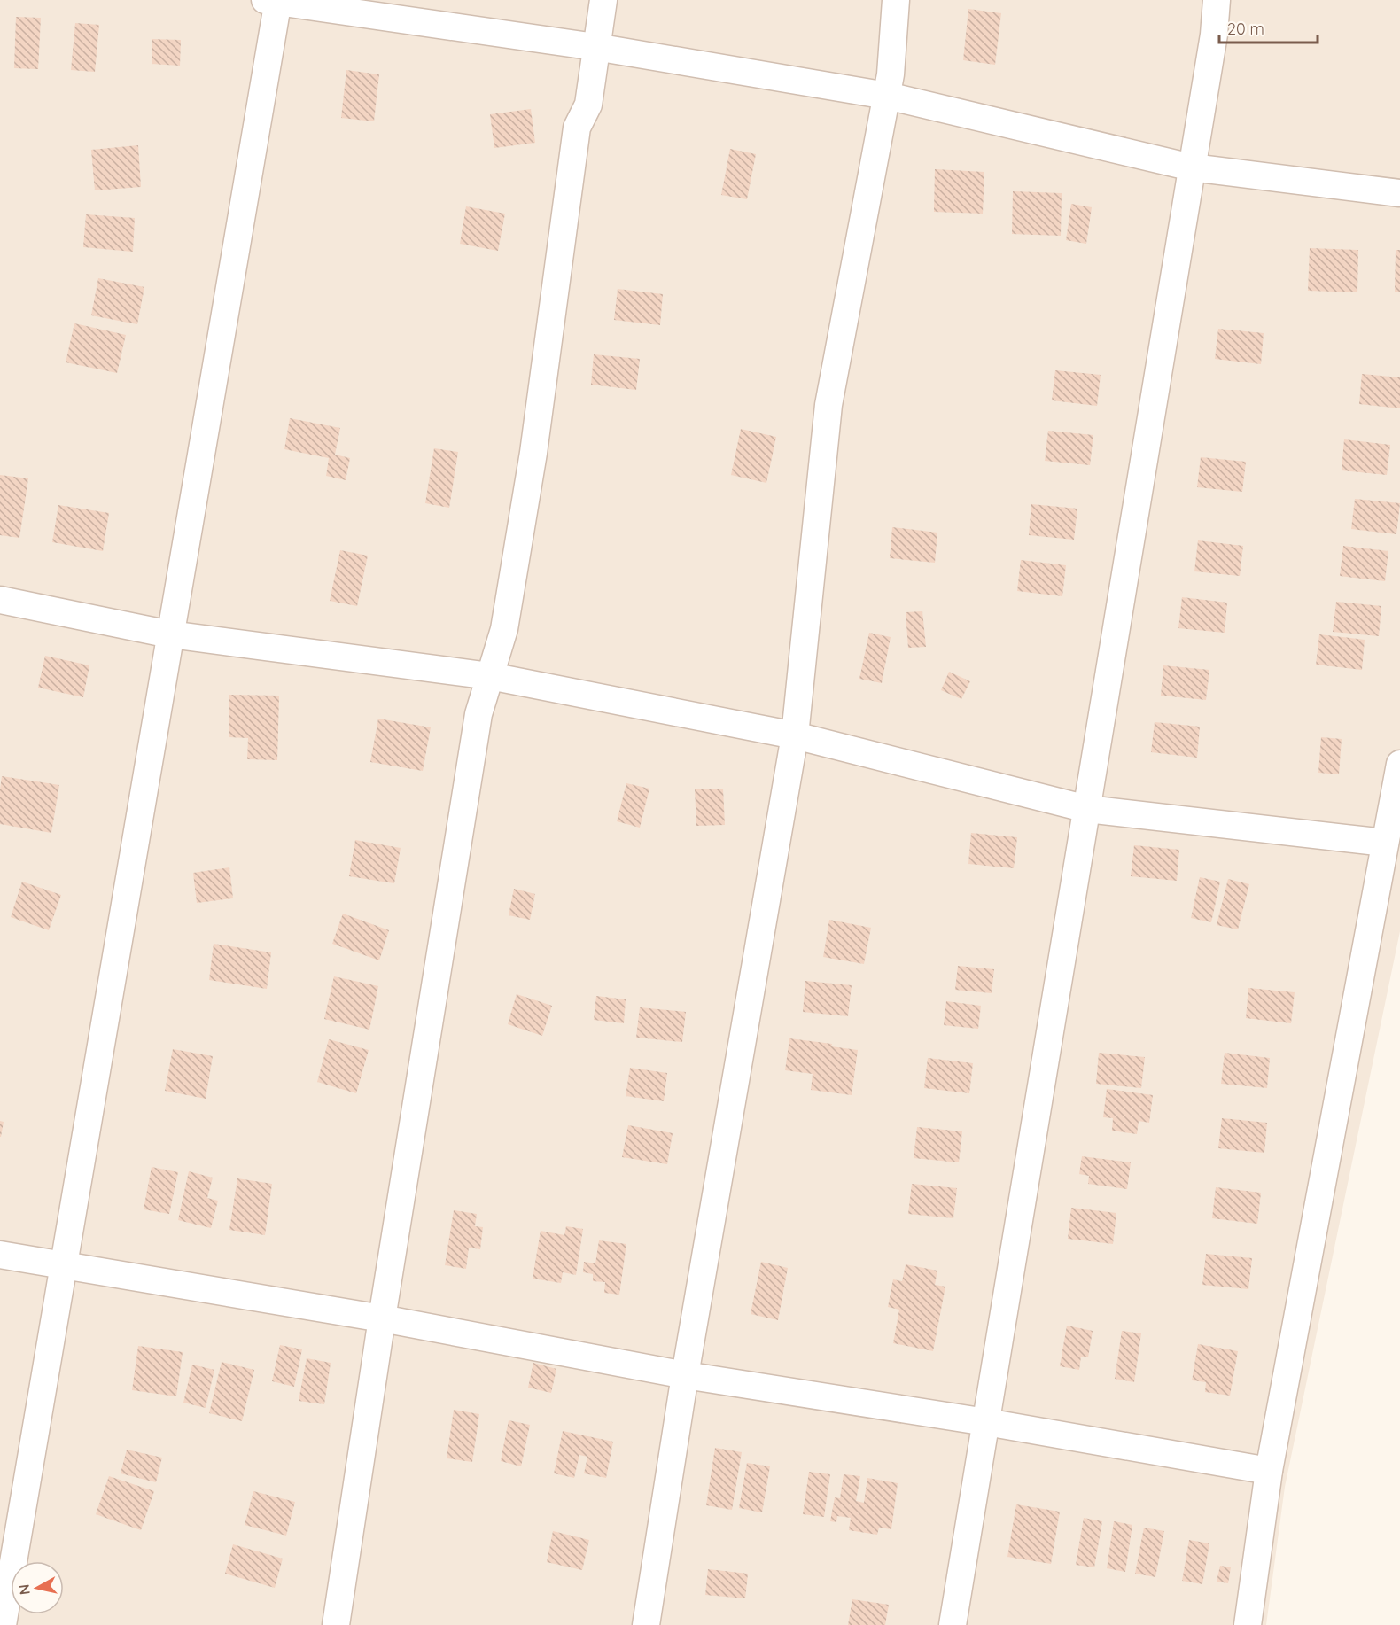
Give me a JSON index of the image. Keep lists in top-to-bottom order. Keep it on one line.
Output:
{"scale_bar":"20 m","north":"left"}
